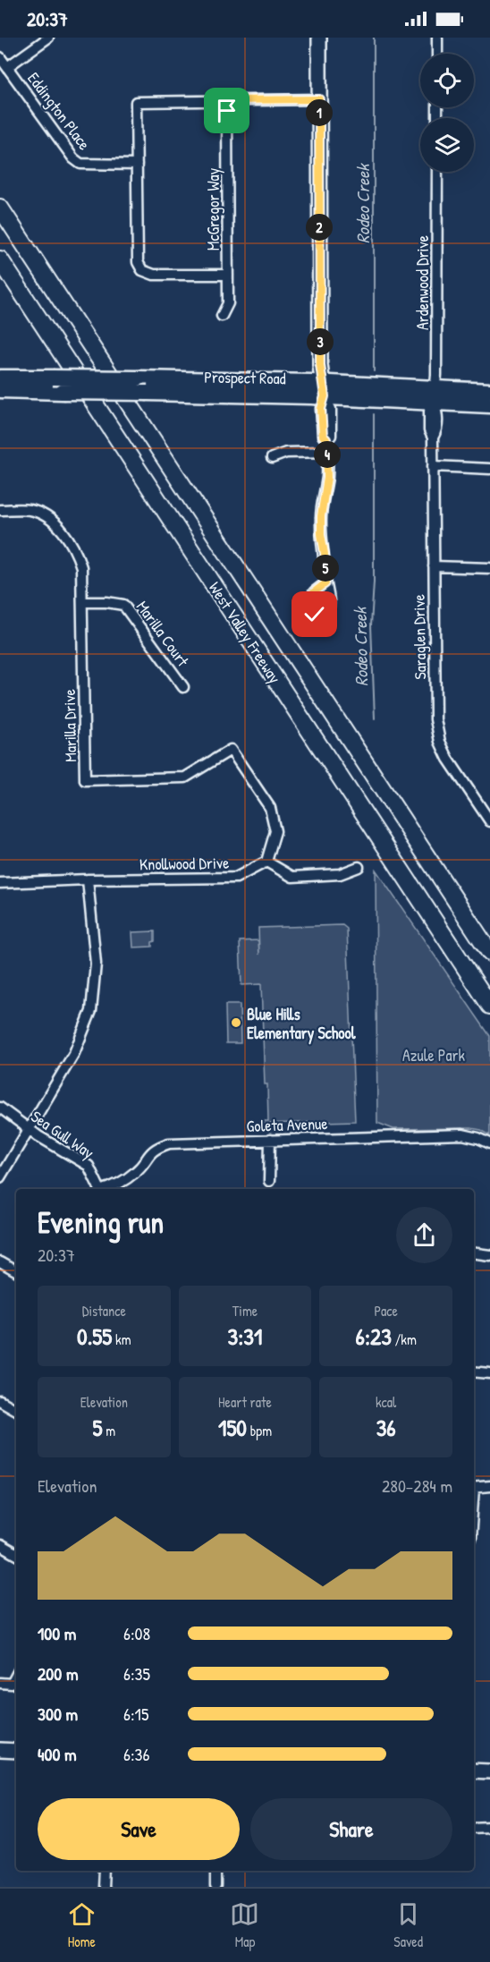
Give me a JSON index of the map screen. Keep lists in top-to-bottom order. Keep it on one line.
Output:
{"streets":{"highway":["West Valley Freeway"],"main road":["Prospect Road"],"street":["Eddington Place","McGregor Way","Ardenwood Drive","Marilla Court","Saraglen Drive","Marilla Drive","Knollwood Drive","Goleta Avenue","Sea Gull Way"]},"crossings":[["Ardenwood Drive","Prospect Road"],["Ardenwood Drive","Saraglen Drive"],["Prospect Road","Saraglen Drive"],["Marilla Court","Marilla Drive"],["Marilla Drive","Knollwood Drive"]],"water":["Rodeo Creek"],"parks":["Azule Park"],"places":["Blue Hills Elementary School"],"page":{"status":"20:37","pins":["1","2","3","4","5"],"heading":["Evening run","20:37"],"stats":[["Distance","0.55 km"],["Time","3:31"],["Pace","6:23 /km"],["Elevation","5 m"],["Heart rate","150 bpm"],["kcal","36"]],"chart":["Elevation","280–284 m"],"list":[{"name":"100 m","note":"6:08"},{"name":"200 m","note":"6:35"},{"name":"300 m","note":"6:15"},{"name":"400 m","note":"6:36"}],"buttons":["Save","Share"],"tabs":["Home","Map","Saved"]}}
